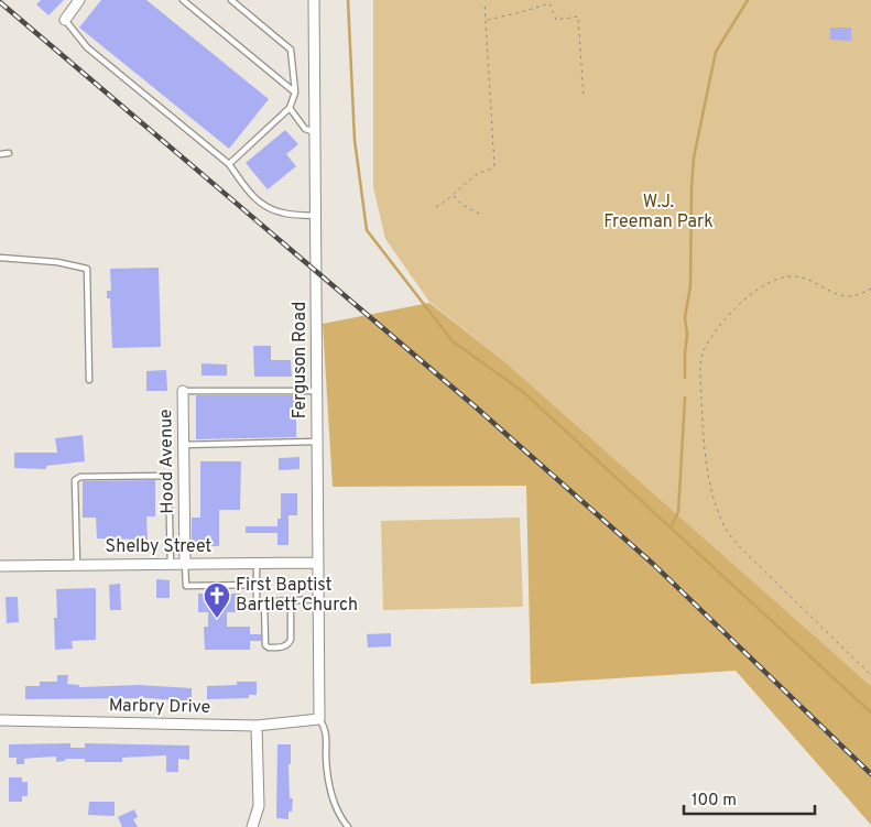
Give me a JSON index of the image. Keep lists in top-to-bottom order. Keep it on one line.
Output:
{"streets":{"street":["Ferguson Road","Hood Avenue","Shelby Street","Marbry Drive"]},"crossings":[["Ferguson Road","Shelby Street"],["Ferguson Road","Marbry Drive"],["Hood Avenue","Shelby Street"]],"parks":["W.J. Freeman Park"],"places":{"church":["First Baptist Bartlett Church"]},"scale_bar":"100 m"}
